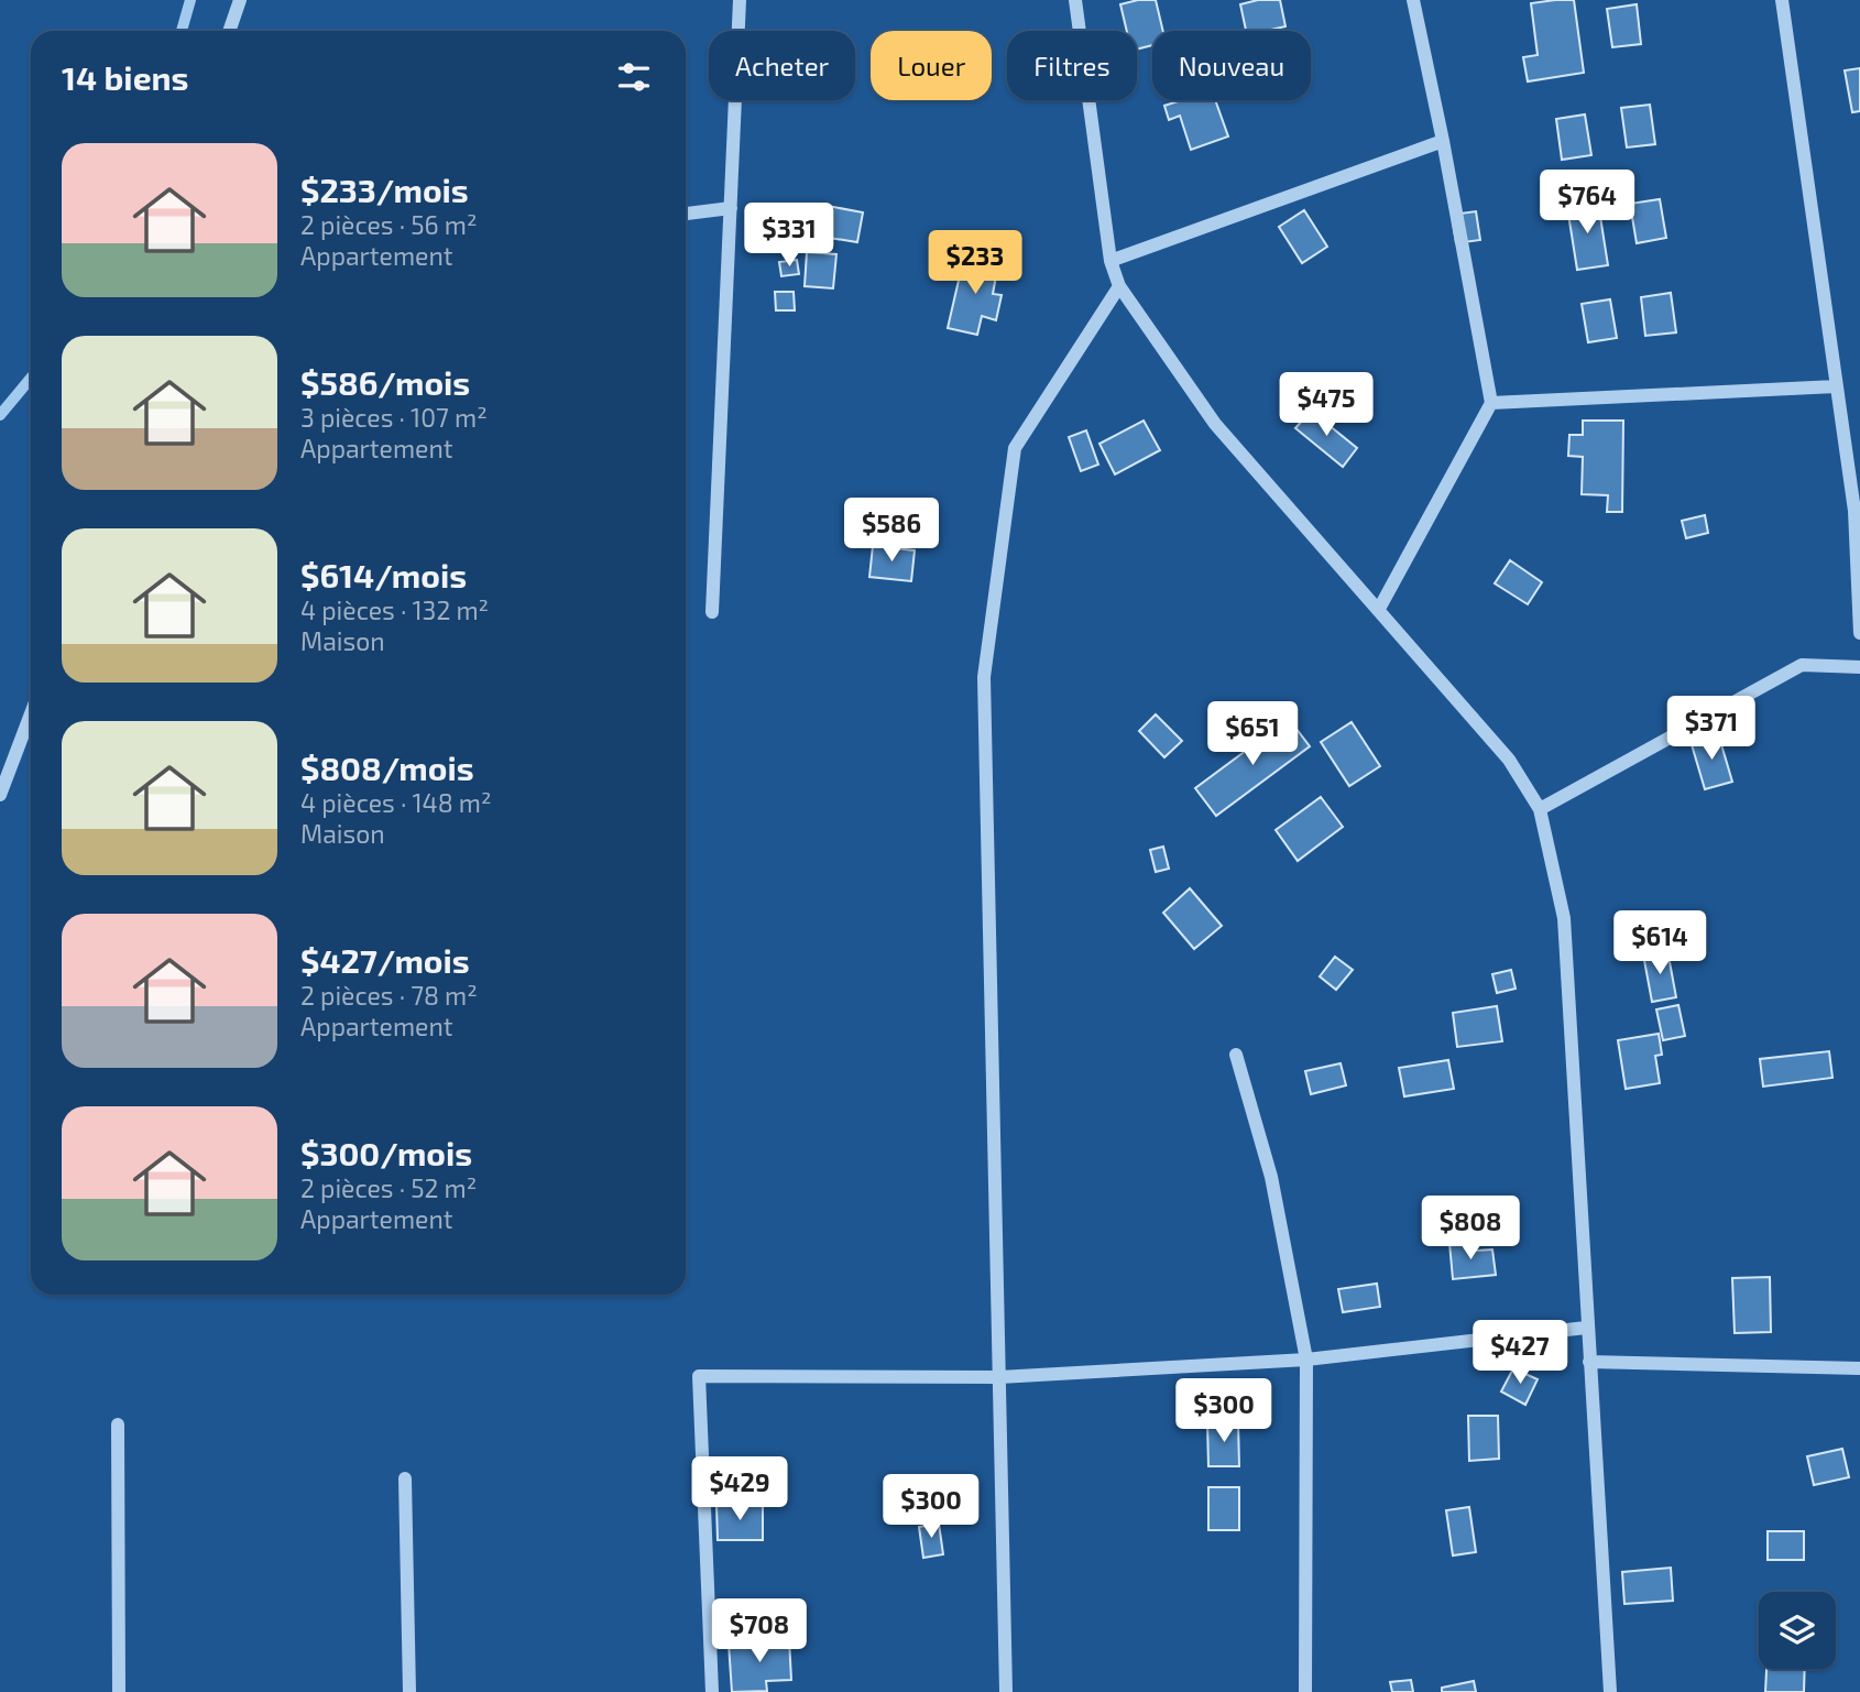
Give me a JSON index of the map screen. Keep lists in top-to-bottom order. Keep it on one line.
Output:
{"page":{"chip":["Acheter","Louer","Filtres","Nouveau"],"heading":"14 biens","list":[{"name":"$233/mois","note":"2 pièces · 56 m² · Appartement"},{"name":"$586/mois","note":"3 pièces · 107 m² · Appartement"},{"name":"$614/mois","note":"4 pièces · 132 m² · Maison"},{"name":"$808/mois","note":"4 pièces · 148 m² · Maison"},{"name":"$427/mois","note":"2 pièces · 78 m² · Appartement"},{"name":"$300/mois","note":"2 pièces · 52 m² · Appartement"}],"price":["$764","$331","$233","$475","$586","$371","$651","$614","$808","$427","$300","$429","$300","$708"]}}
